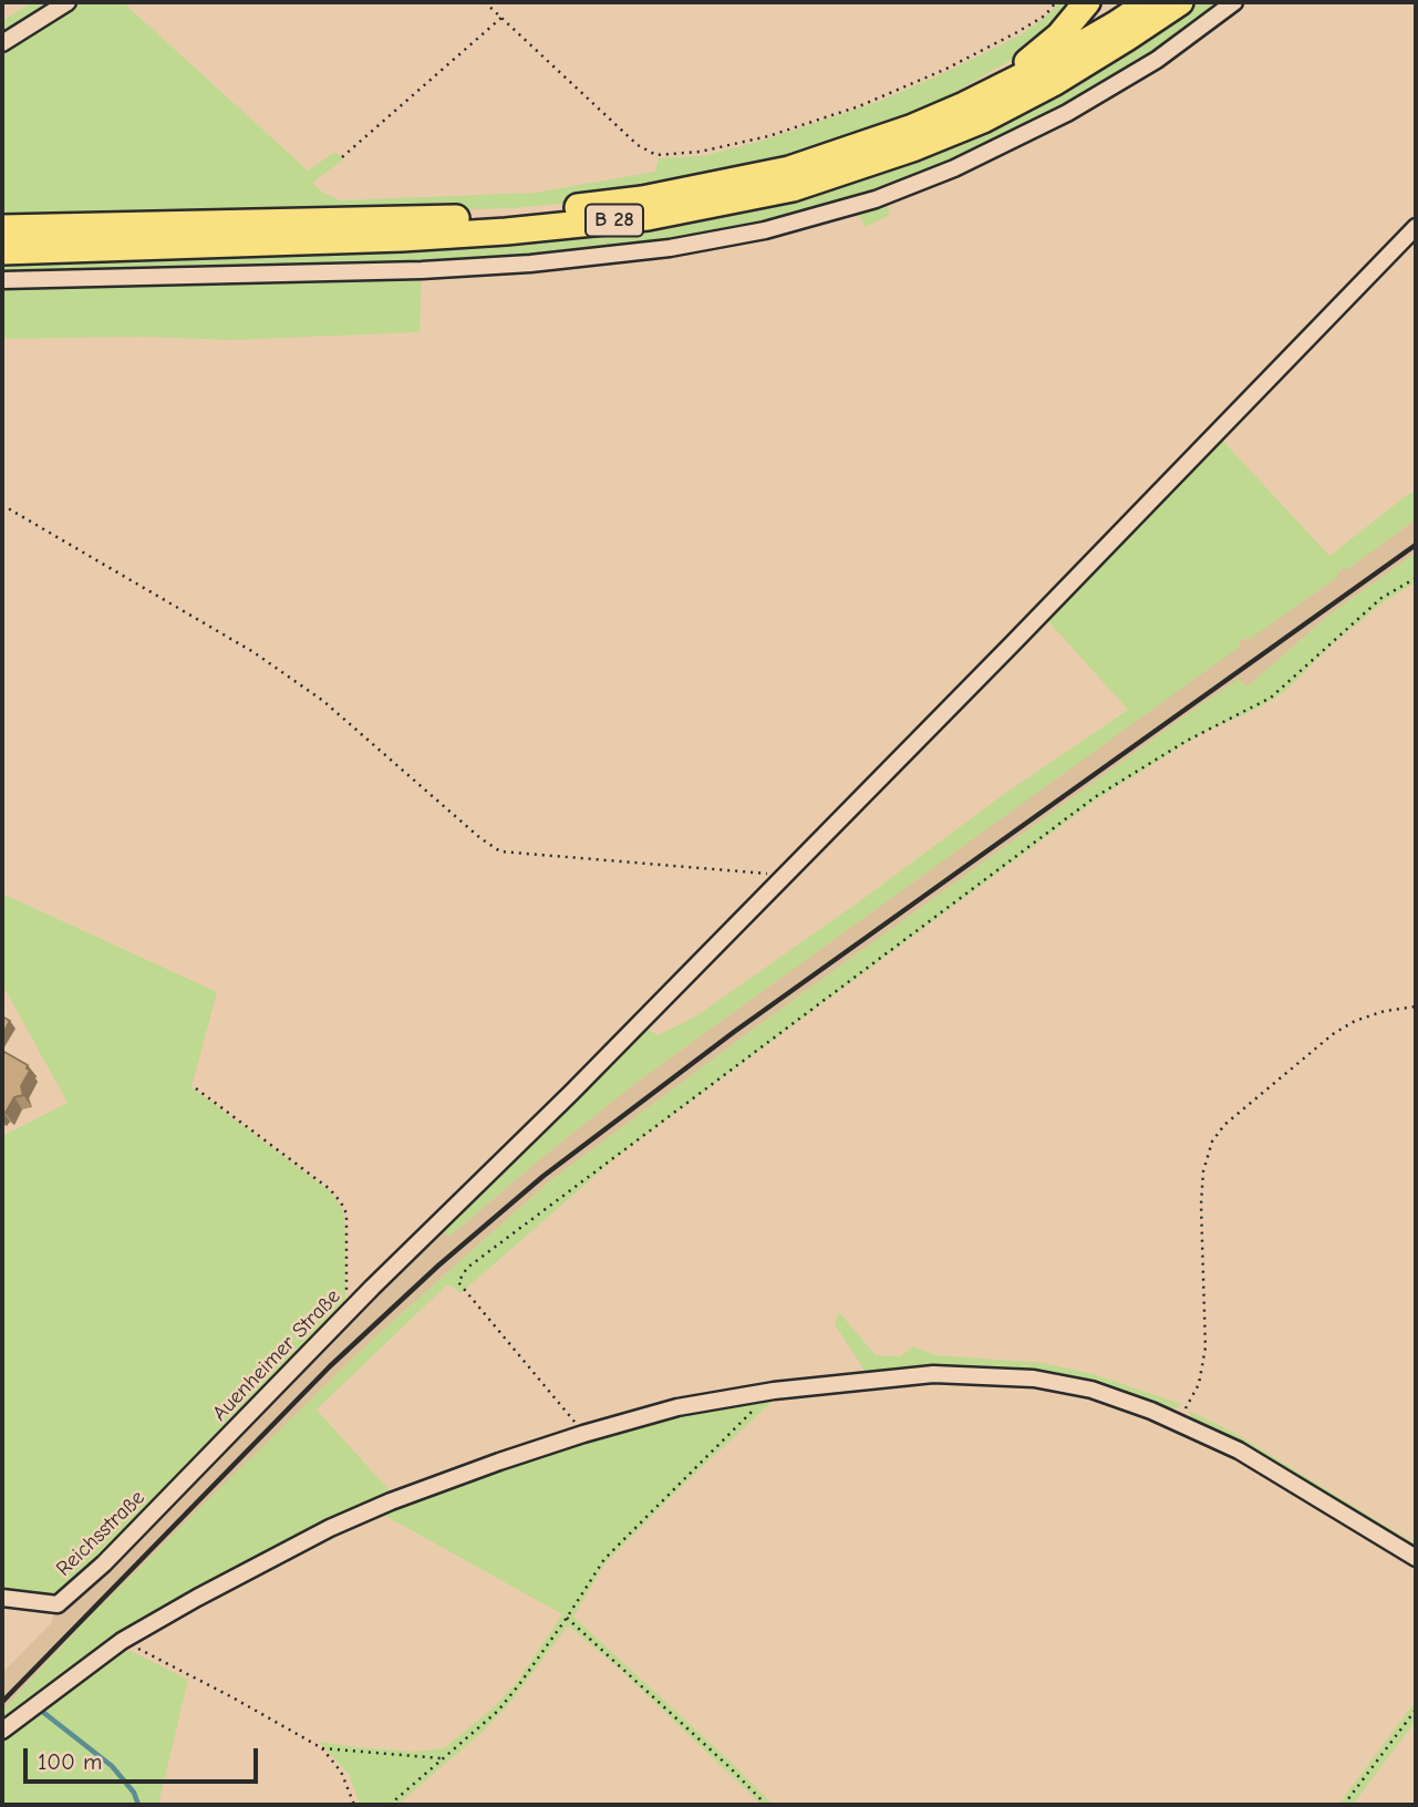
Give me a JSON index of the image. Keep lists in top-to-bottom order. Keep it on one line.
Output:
{"streets":{"highway":["B 28"],"street":["Auenheimer Straße","Reichsstraße"]},"crossings":[["Auenheimer Straße","Reichsstraße"]],"scale_bar":"100 m"}
